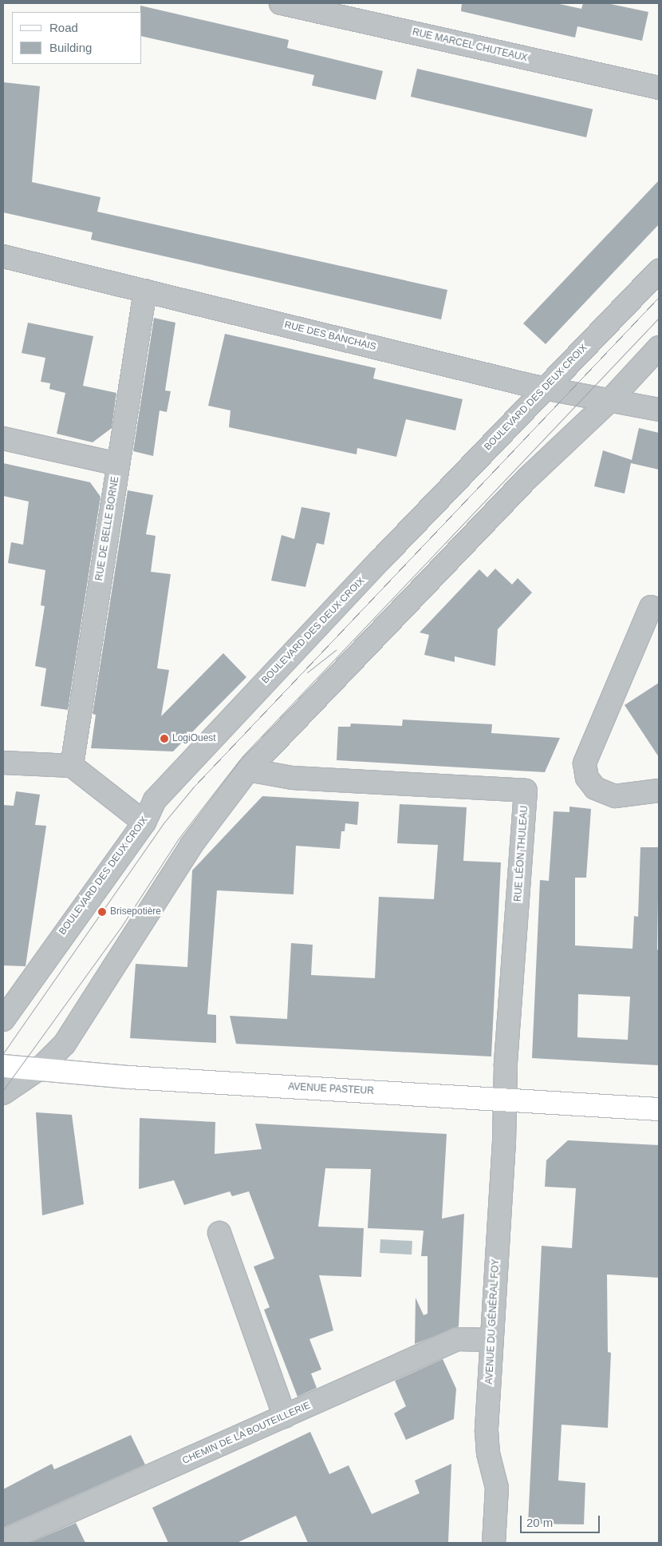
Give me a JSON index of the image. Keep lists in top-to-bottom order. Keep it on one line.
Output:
{"streets":{"main road":["AVENUE PASTEUR"],"street":["RUE MARCEL CHUTEAUX","RUE DES BANCHAIS","BOULEVARD DES DEUX CROIX","RUE DE BELLE BORNE","RUE LÉON THULEAU","AVENUE DU GÉNÉRAL FOY","CHEMIN DE LA BOUTEILLERIE"]},"crossings":[["RUE DES BANCHAIS","BOULEVARD DES DEUX CROIX"],["RUE DES BANCHAIS","RUE DE BELLE BORNE"],["RUE LÉON THULEAU","AVENUE PASTEUR"],["RUE LÉON THULEAU","AVENUE DU GÉNÉRAL FOY"],["AVENUE PASTEUR","AVENUE DU GÉNÉRAL FOY"],["AVENUE DU GÉNÉRAL FOY","CHEMIN DE LA BOUTEILLERIE"]],"places":["LogiOuest","Brisepotière"],"legend":["Road","Building"],"scale_bar":"20 m"}
